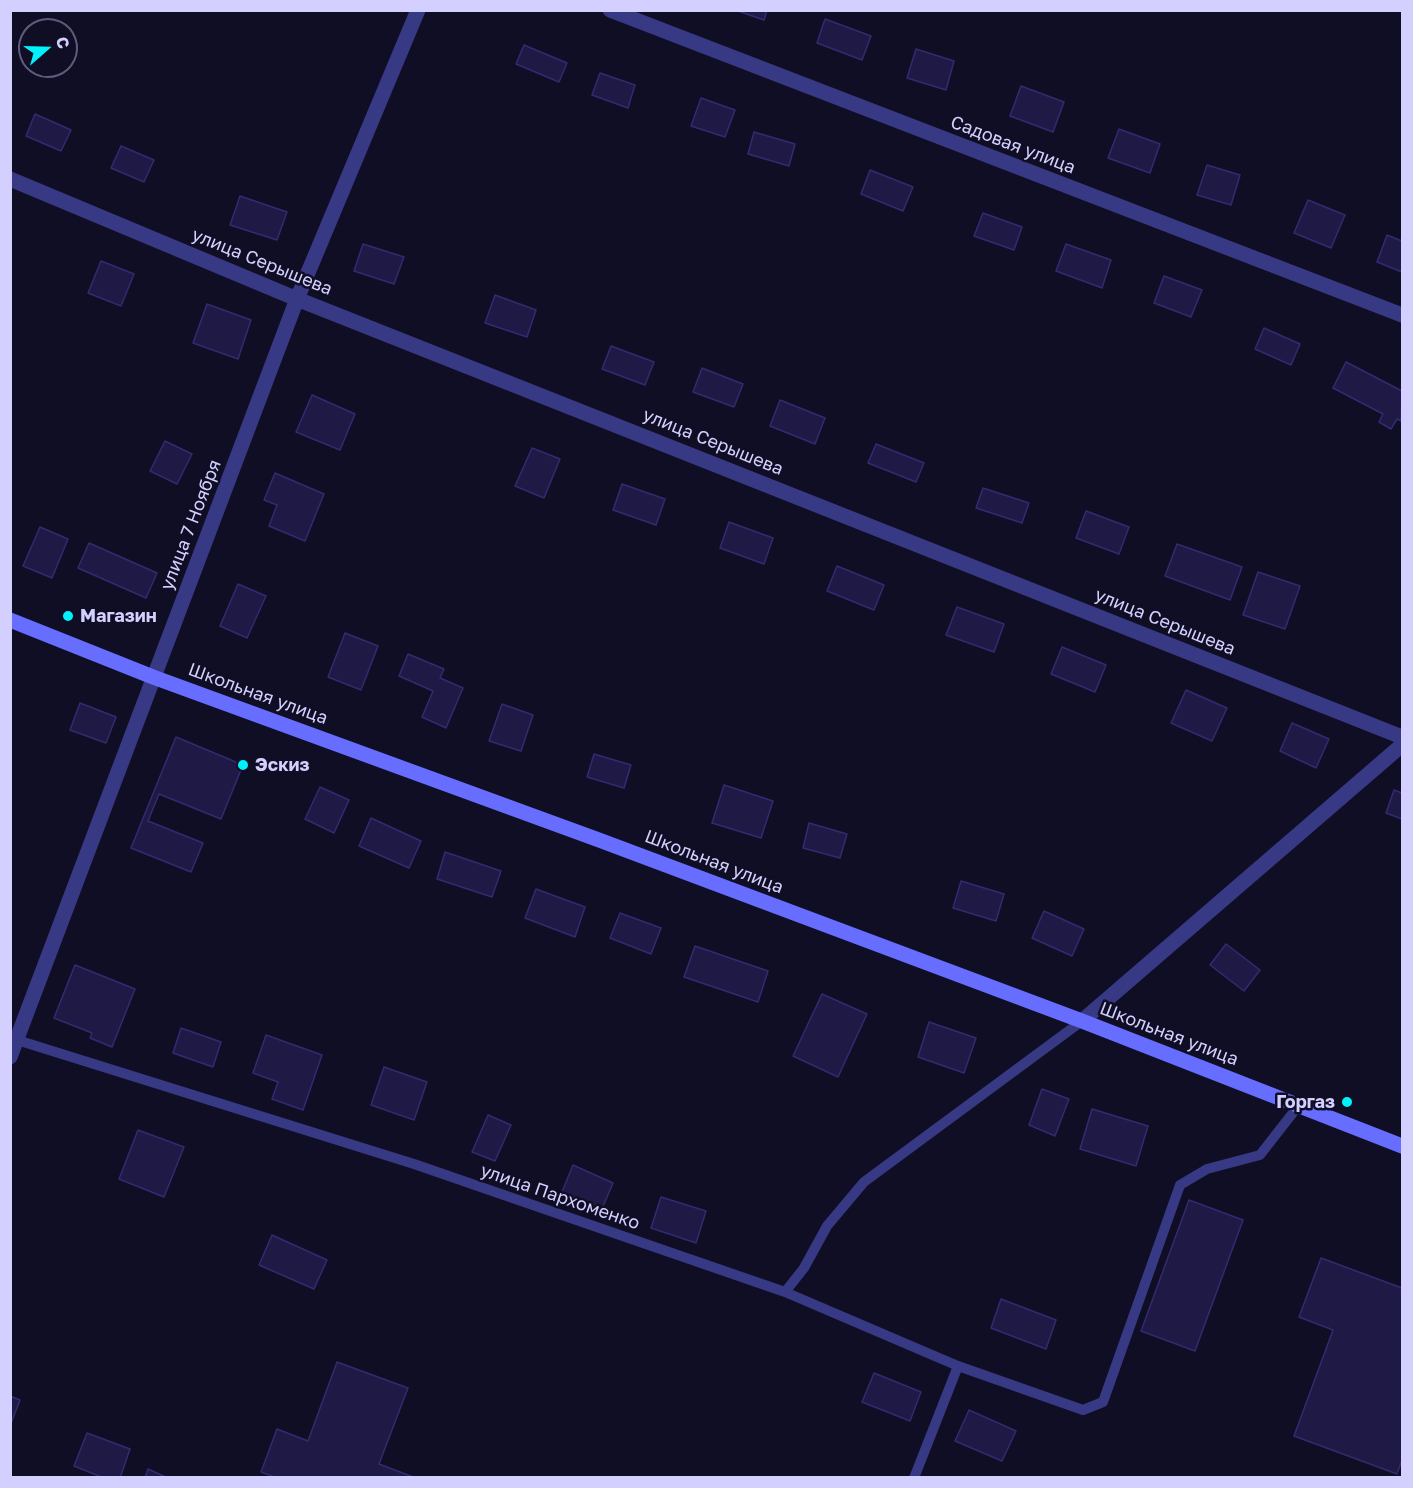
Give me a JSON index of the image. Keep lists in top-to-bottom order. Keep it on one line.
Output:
{"streets":{"main road":["Школьная улица"],"street":["Садовая улица","улица Серышева","улица 7 Ноября"],"lane":["улица Пархоменко"]},"crossings":[["улица Серышева","улица 7 Ноября"],["улица 7 Ноября","Школьная улица"],["улица 7 Ноября","улица Пархоменко"],["Школьная улица","улица Пархоменко"]],"places":["Магазин","Эскиз","Горгаз"],"north":"right"}
